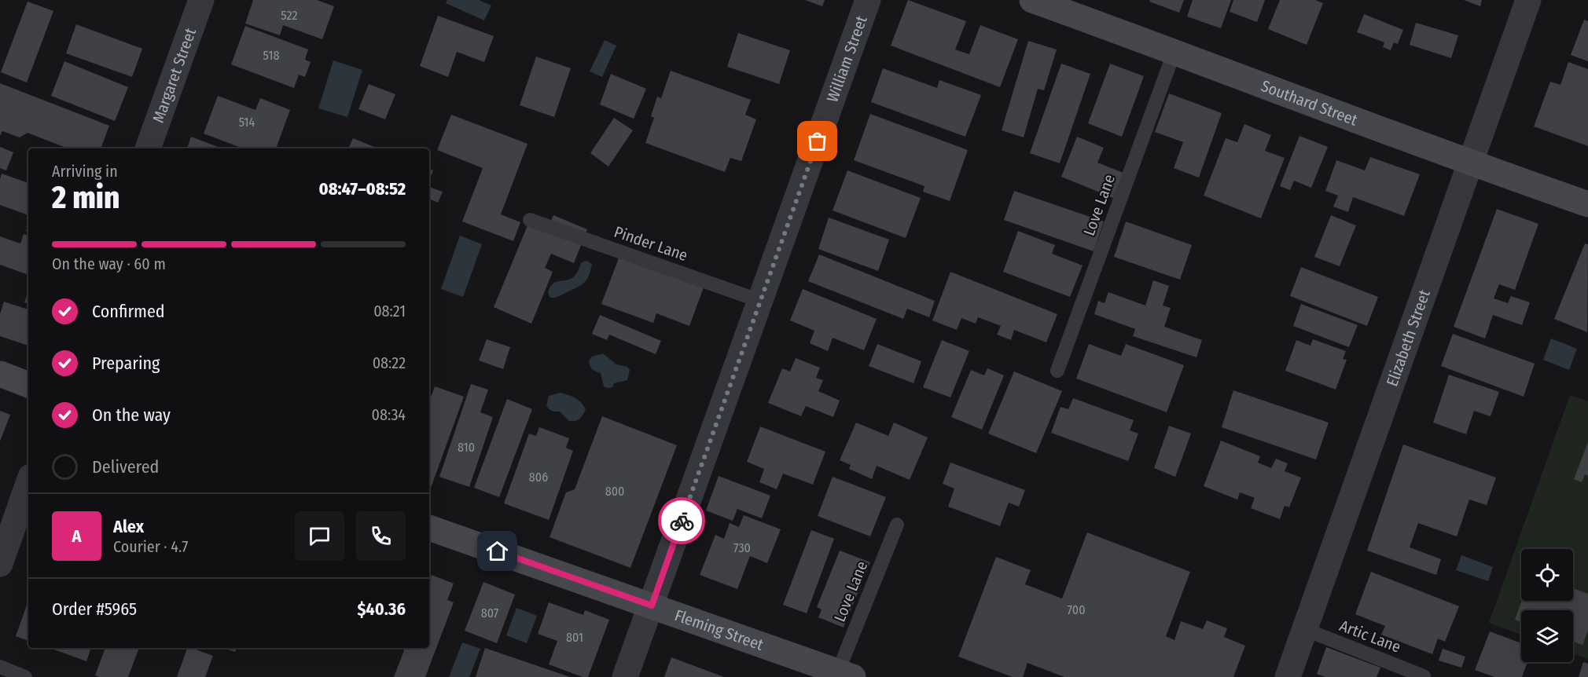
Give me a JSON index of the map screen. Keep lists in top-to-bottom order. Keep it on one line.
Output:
{"streets":{"street":["William Street","Margaret Street","Southard Street","Elizabeth Street","Fleming Street"],"lane":["Love Lane","Pinder Lane","Artic Lane"]},"crossings":[["William Street","Pinder Lane"],["William Street","Fleming Street"],["Southard Street","Love Lane"],["Southard Street","Elizabeth Street"],["Love Lane","Fleming Street"],["Elizabeth Street","Artic Lane"]],"house_numbers":["522","518","514","810","806","800","730","700","807","801"],"page":{"heading":["2 min","Arriving in","08:47–08:52"],"panel":["Alex","Courier · 4.7","Order #5965","$40.36"],"bar":"On the way · 60 m","list":[["Confirmed","08:21"],["Preparing","08:22"],["On the way","08:34"],"Delivered"],"round":"A"}}
